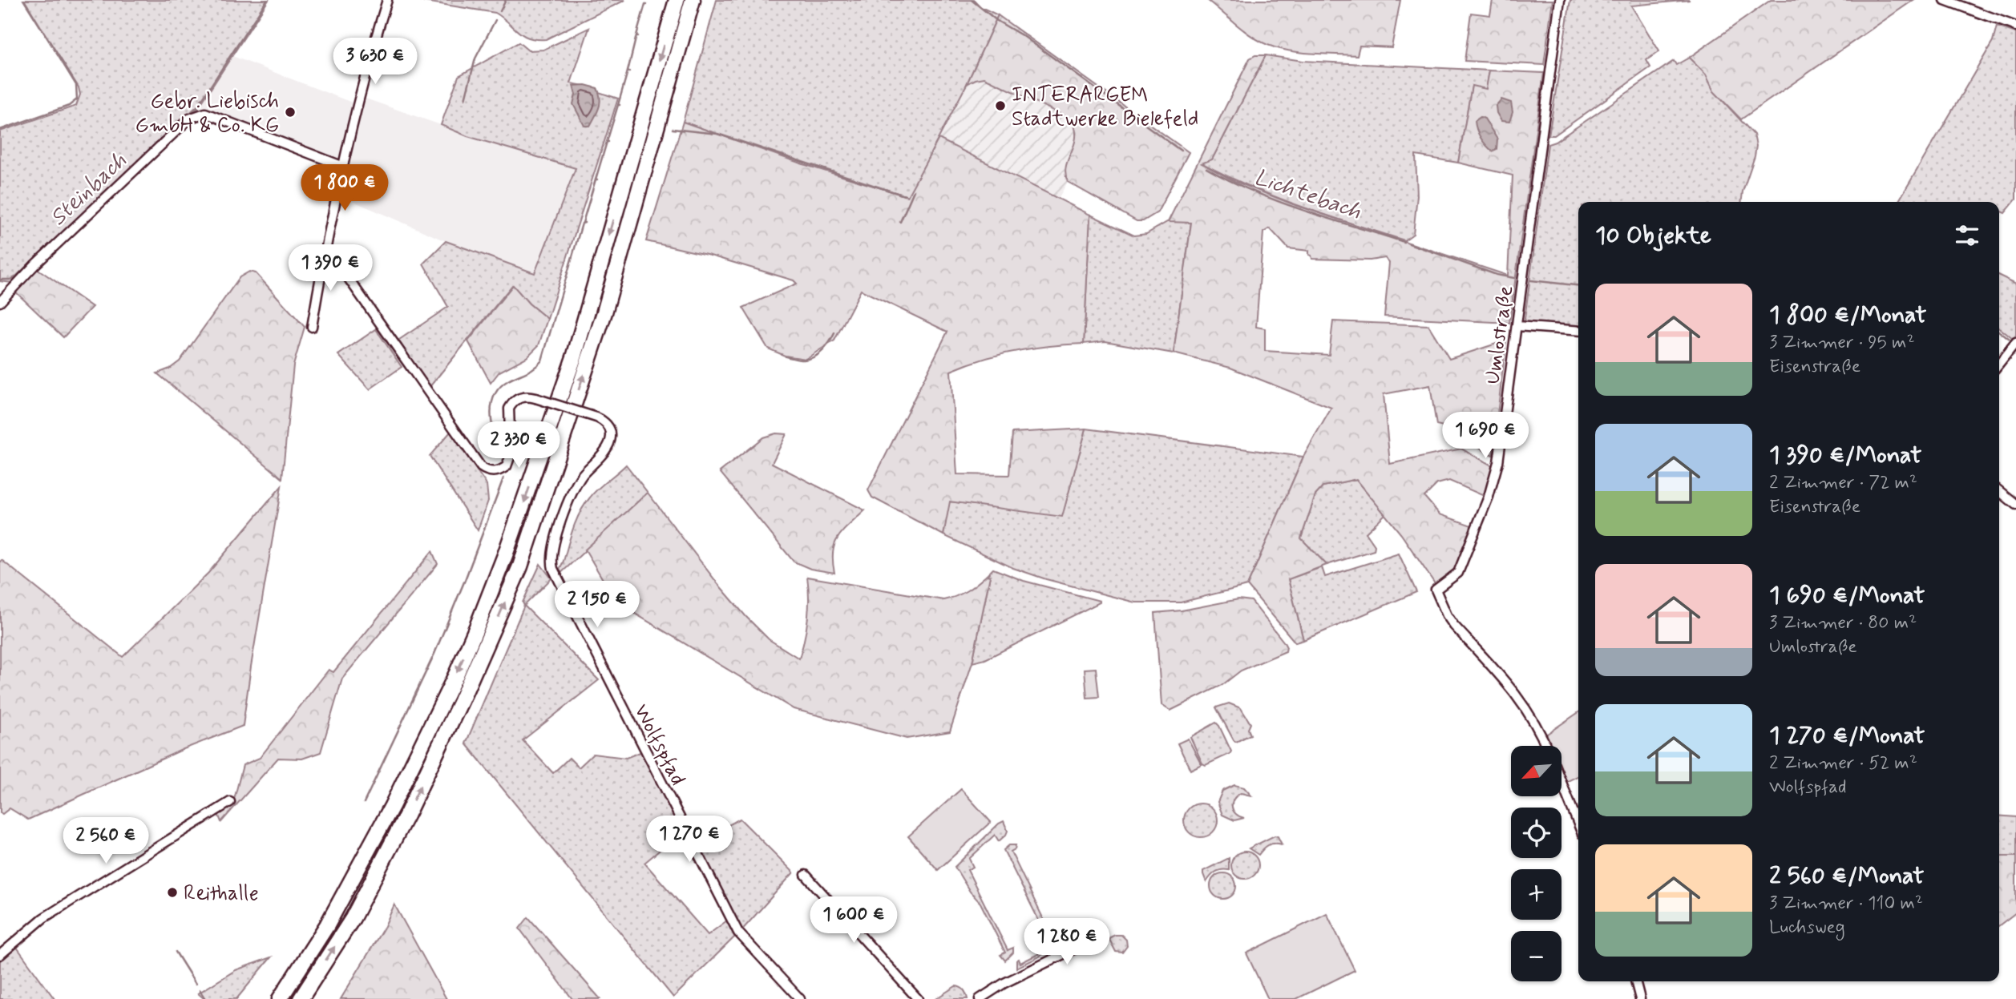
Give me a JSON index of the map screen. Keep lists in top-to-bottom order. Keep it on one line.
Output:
{"streets":{"street":["Umlostraße","Wolfspfad"]},"water":["Steinbach","Lichtebach"],"places":["INTERARGEM Stadtwerke Bielefeld","Gebr. Liebisch GmbH & Co. KG","Reithalle"],"north":"bottom left","page":{"price":["3 630 €","1 800 €","1 390 €","1 690 €","2 330 €","2 150 €","1 270 €","2 560 €","1 600 €","1 280 €"],"heading":"10 Objekte","list":[{"name":"1 800 €/Monat","note":"3 Zimmer · 95 m² · Eisenstraße"},{"name":"1 390 €/Monat","note":"2 Zimmer · 72 m² · Eisenstraße"},{"name":"1 690 €/Monat","note":"3 Zimmer · 80 m² · Umlostraße"},{"name":"1 270 €/Monat","note":"2 Zimmer · 52 m² · Wolfspfad"},{"name":"2 560 €/Monat","note":"3 Zimmer · 110 m² · Luchsweg"}],"map_buttons":["+","−"]}}
